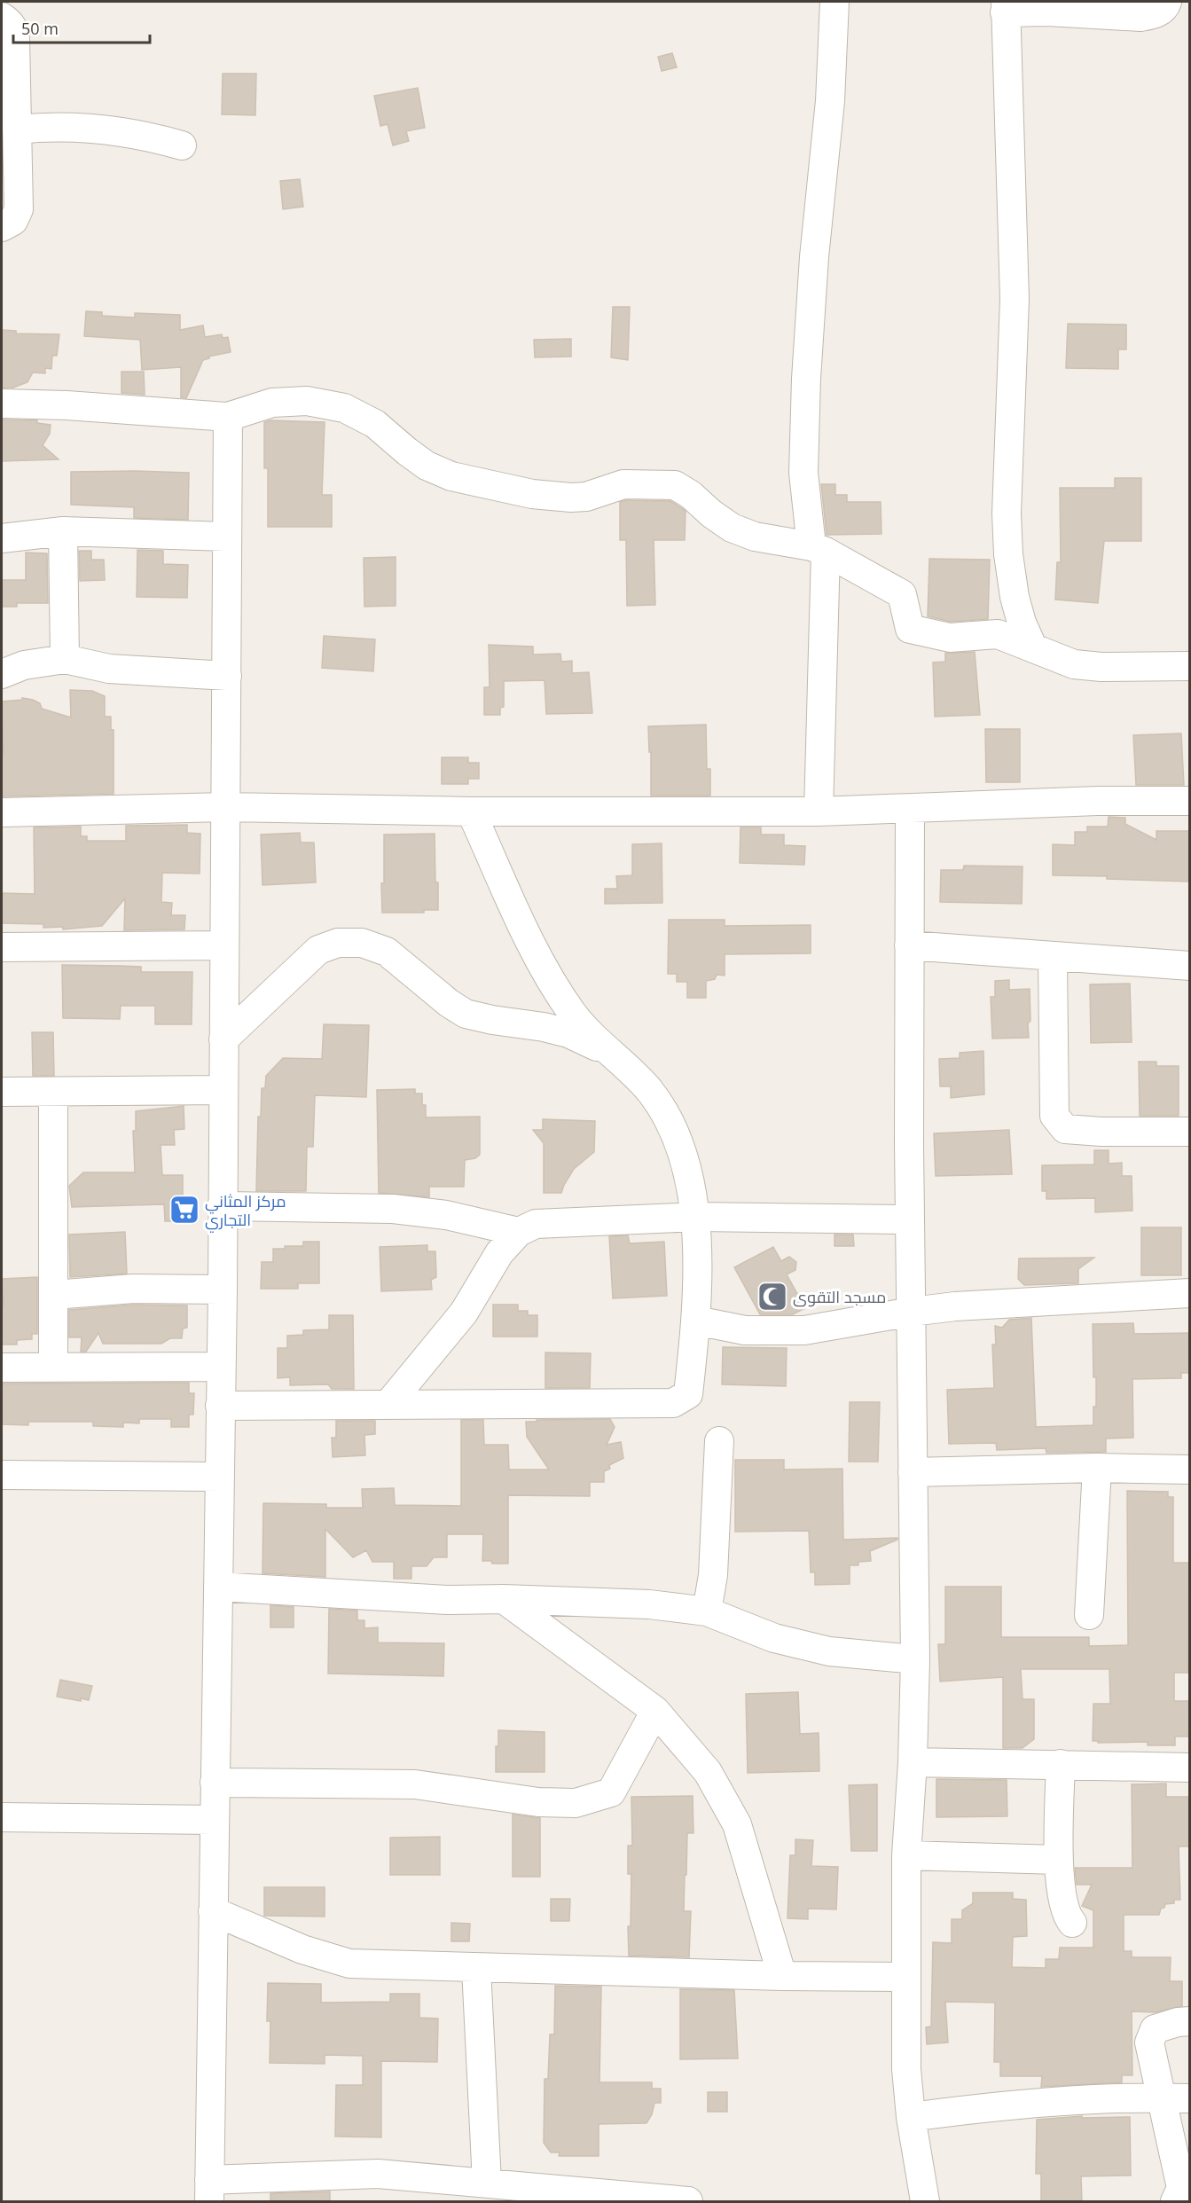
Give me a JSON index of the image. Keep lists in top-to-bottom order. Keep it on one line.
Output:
{"places":{"supermarket":["مركز المثاني التجاري"],"mosque":["مسجد التقوى"]},"scale_bar":"50 m"}
